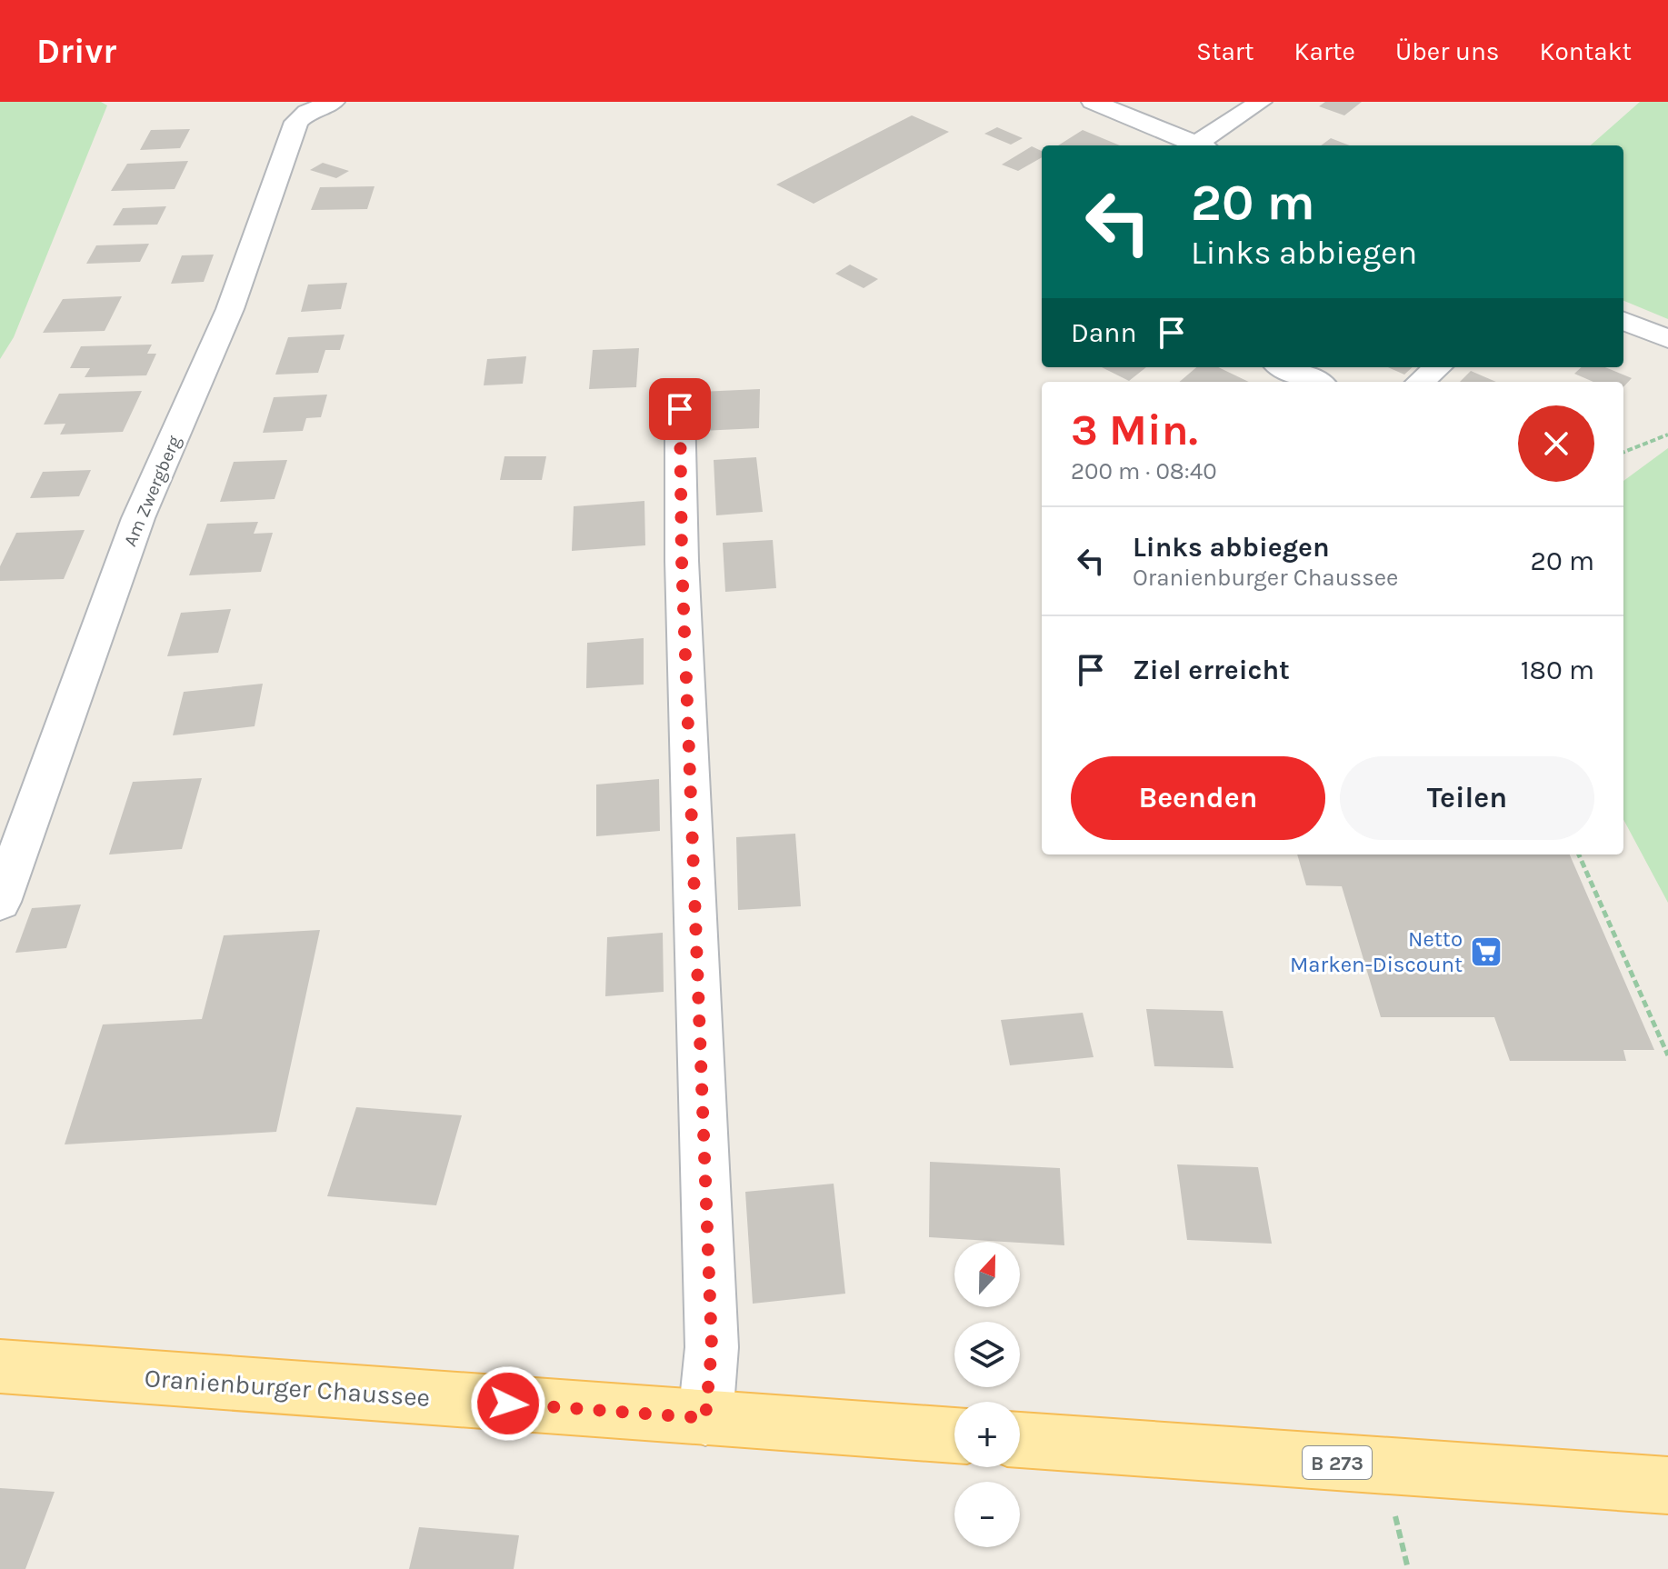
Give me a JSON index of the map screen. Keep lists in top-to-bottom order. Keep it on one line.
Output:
{"streets":{"main road":["Oranienburger Chaussee","B 273"],"street":["Am Zwergberg"]},"places":{"supermarket":["Netto Marken-Discount"]},"north":"top","page":{"header":"Drivr","nav":["Start","Karte","Über uns","Kontakt"],"turn":["20 m","Links abbiegen"],"then":"Dann","heading":["3 Min.","200 m · 08:40"],"list":[{"name":"Links abbiegen","note":"Oranienburger Chaussee","value":"20 m"},{"name":"Ziel erreicht","value":"180 m"}],"buttons":["Beenden","Teilen"],"map_buttons":["+","−"]}}
